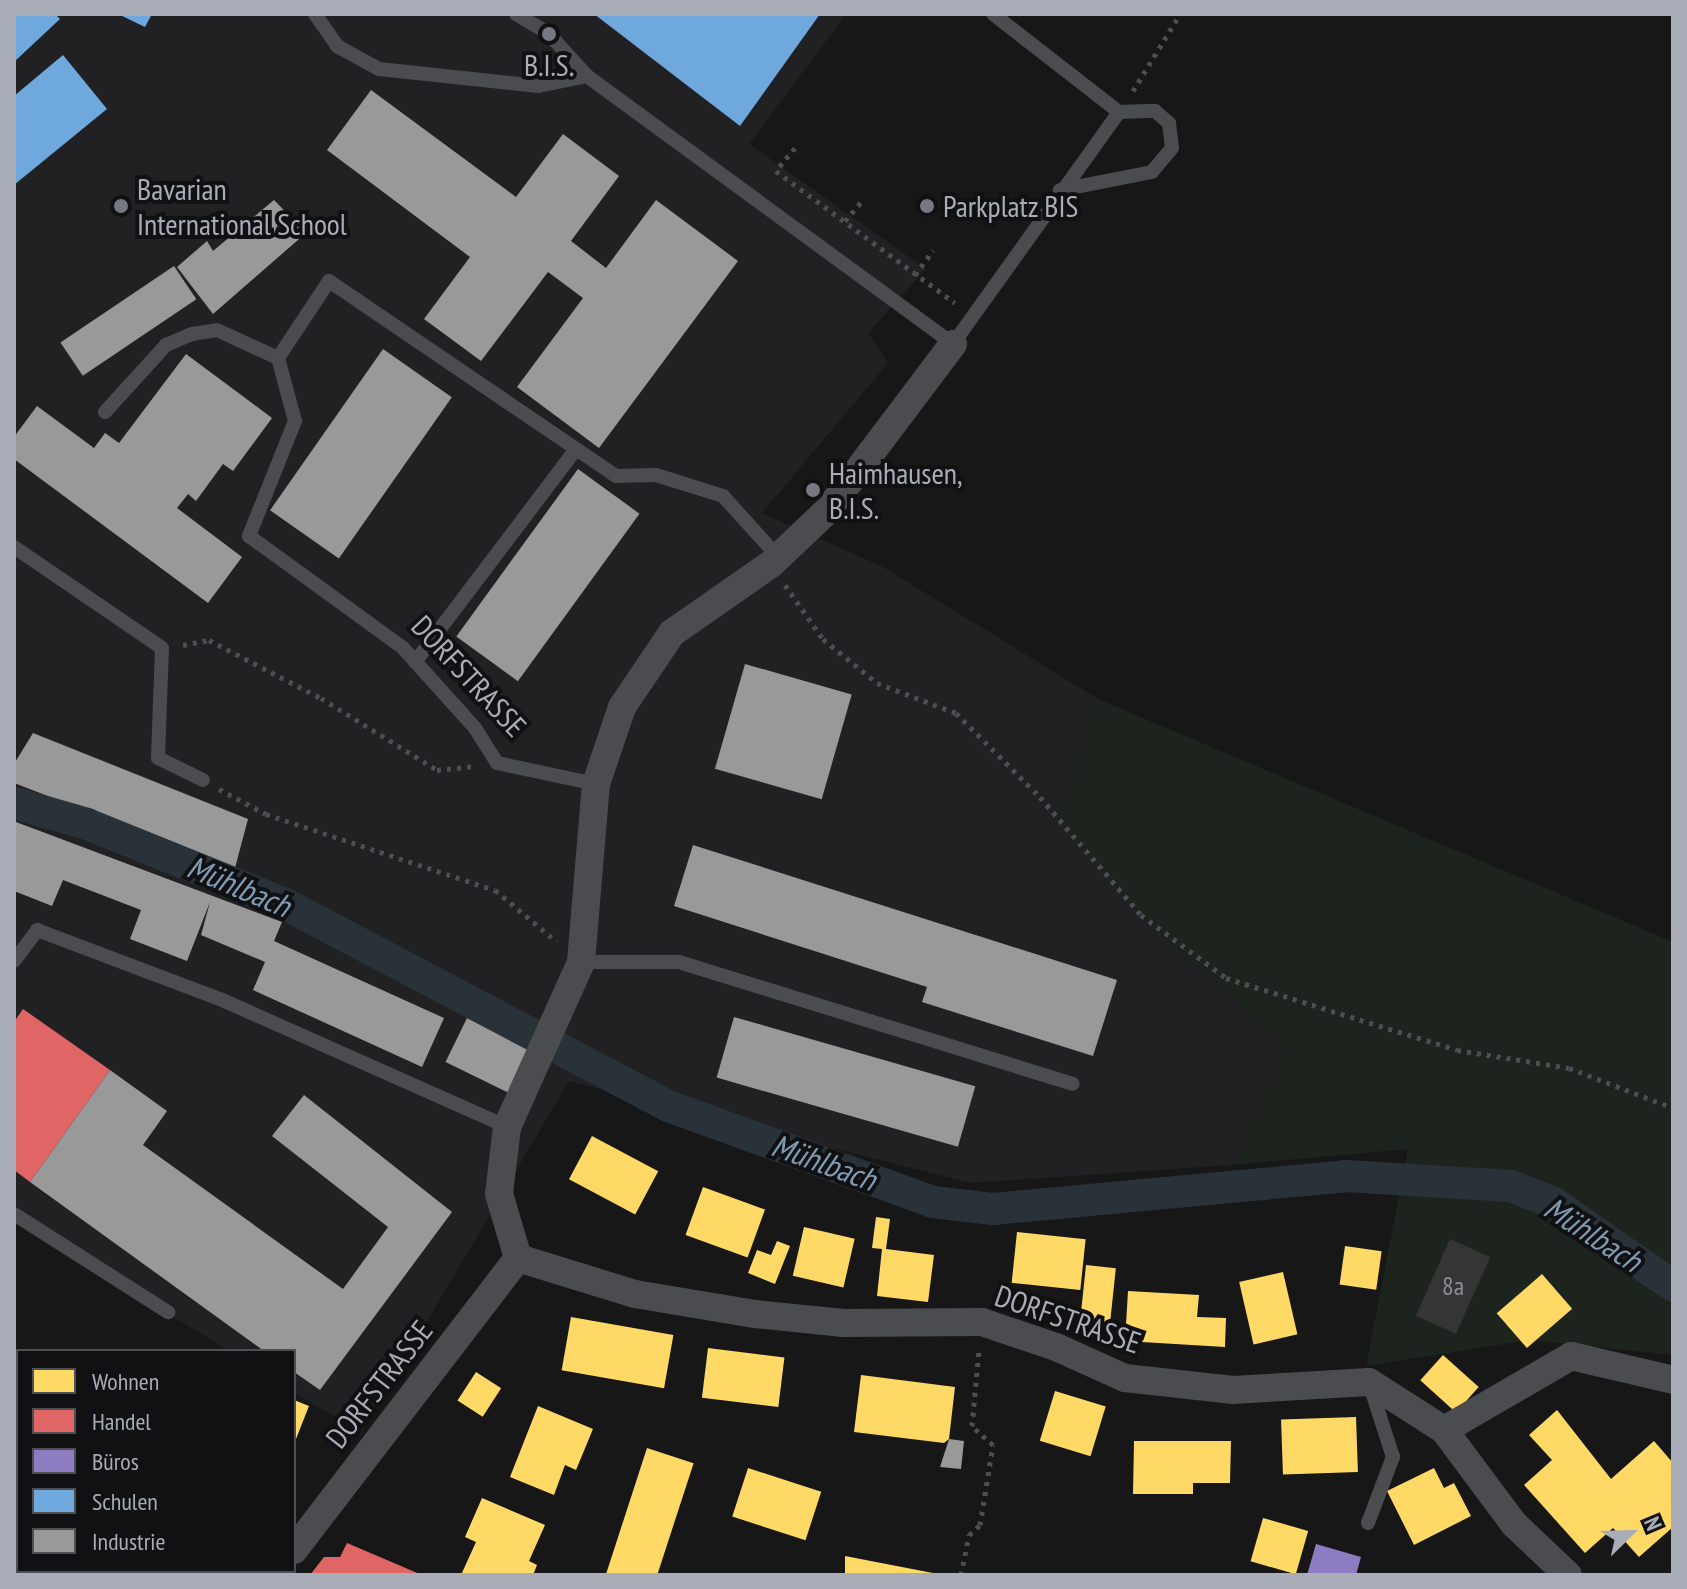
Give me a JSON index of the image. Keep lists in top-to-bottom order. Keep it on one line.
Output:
{"streets":{"street":["DORFSTRASSE"]},"water":["Mühlbach"],"places":["B.I.S.","Bavarian International School","Parkplatz BIS","Haimhausen, B.I.S."],"house_numbers":["8a"],"legend":["Wohnen","Handel","Büros","Schulen","Industrie"],"north":"top right"}
